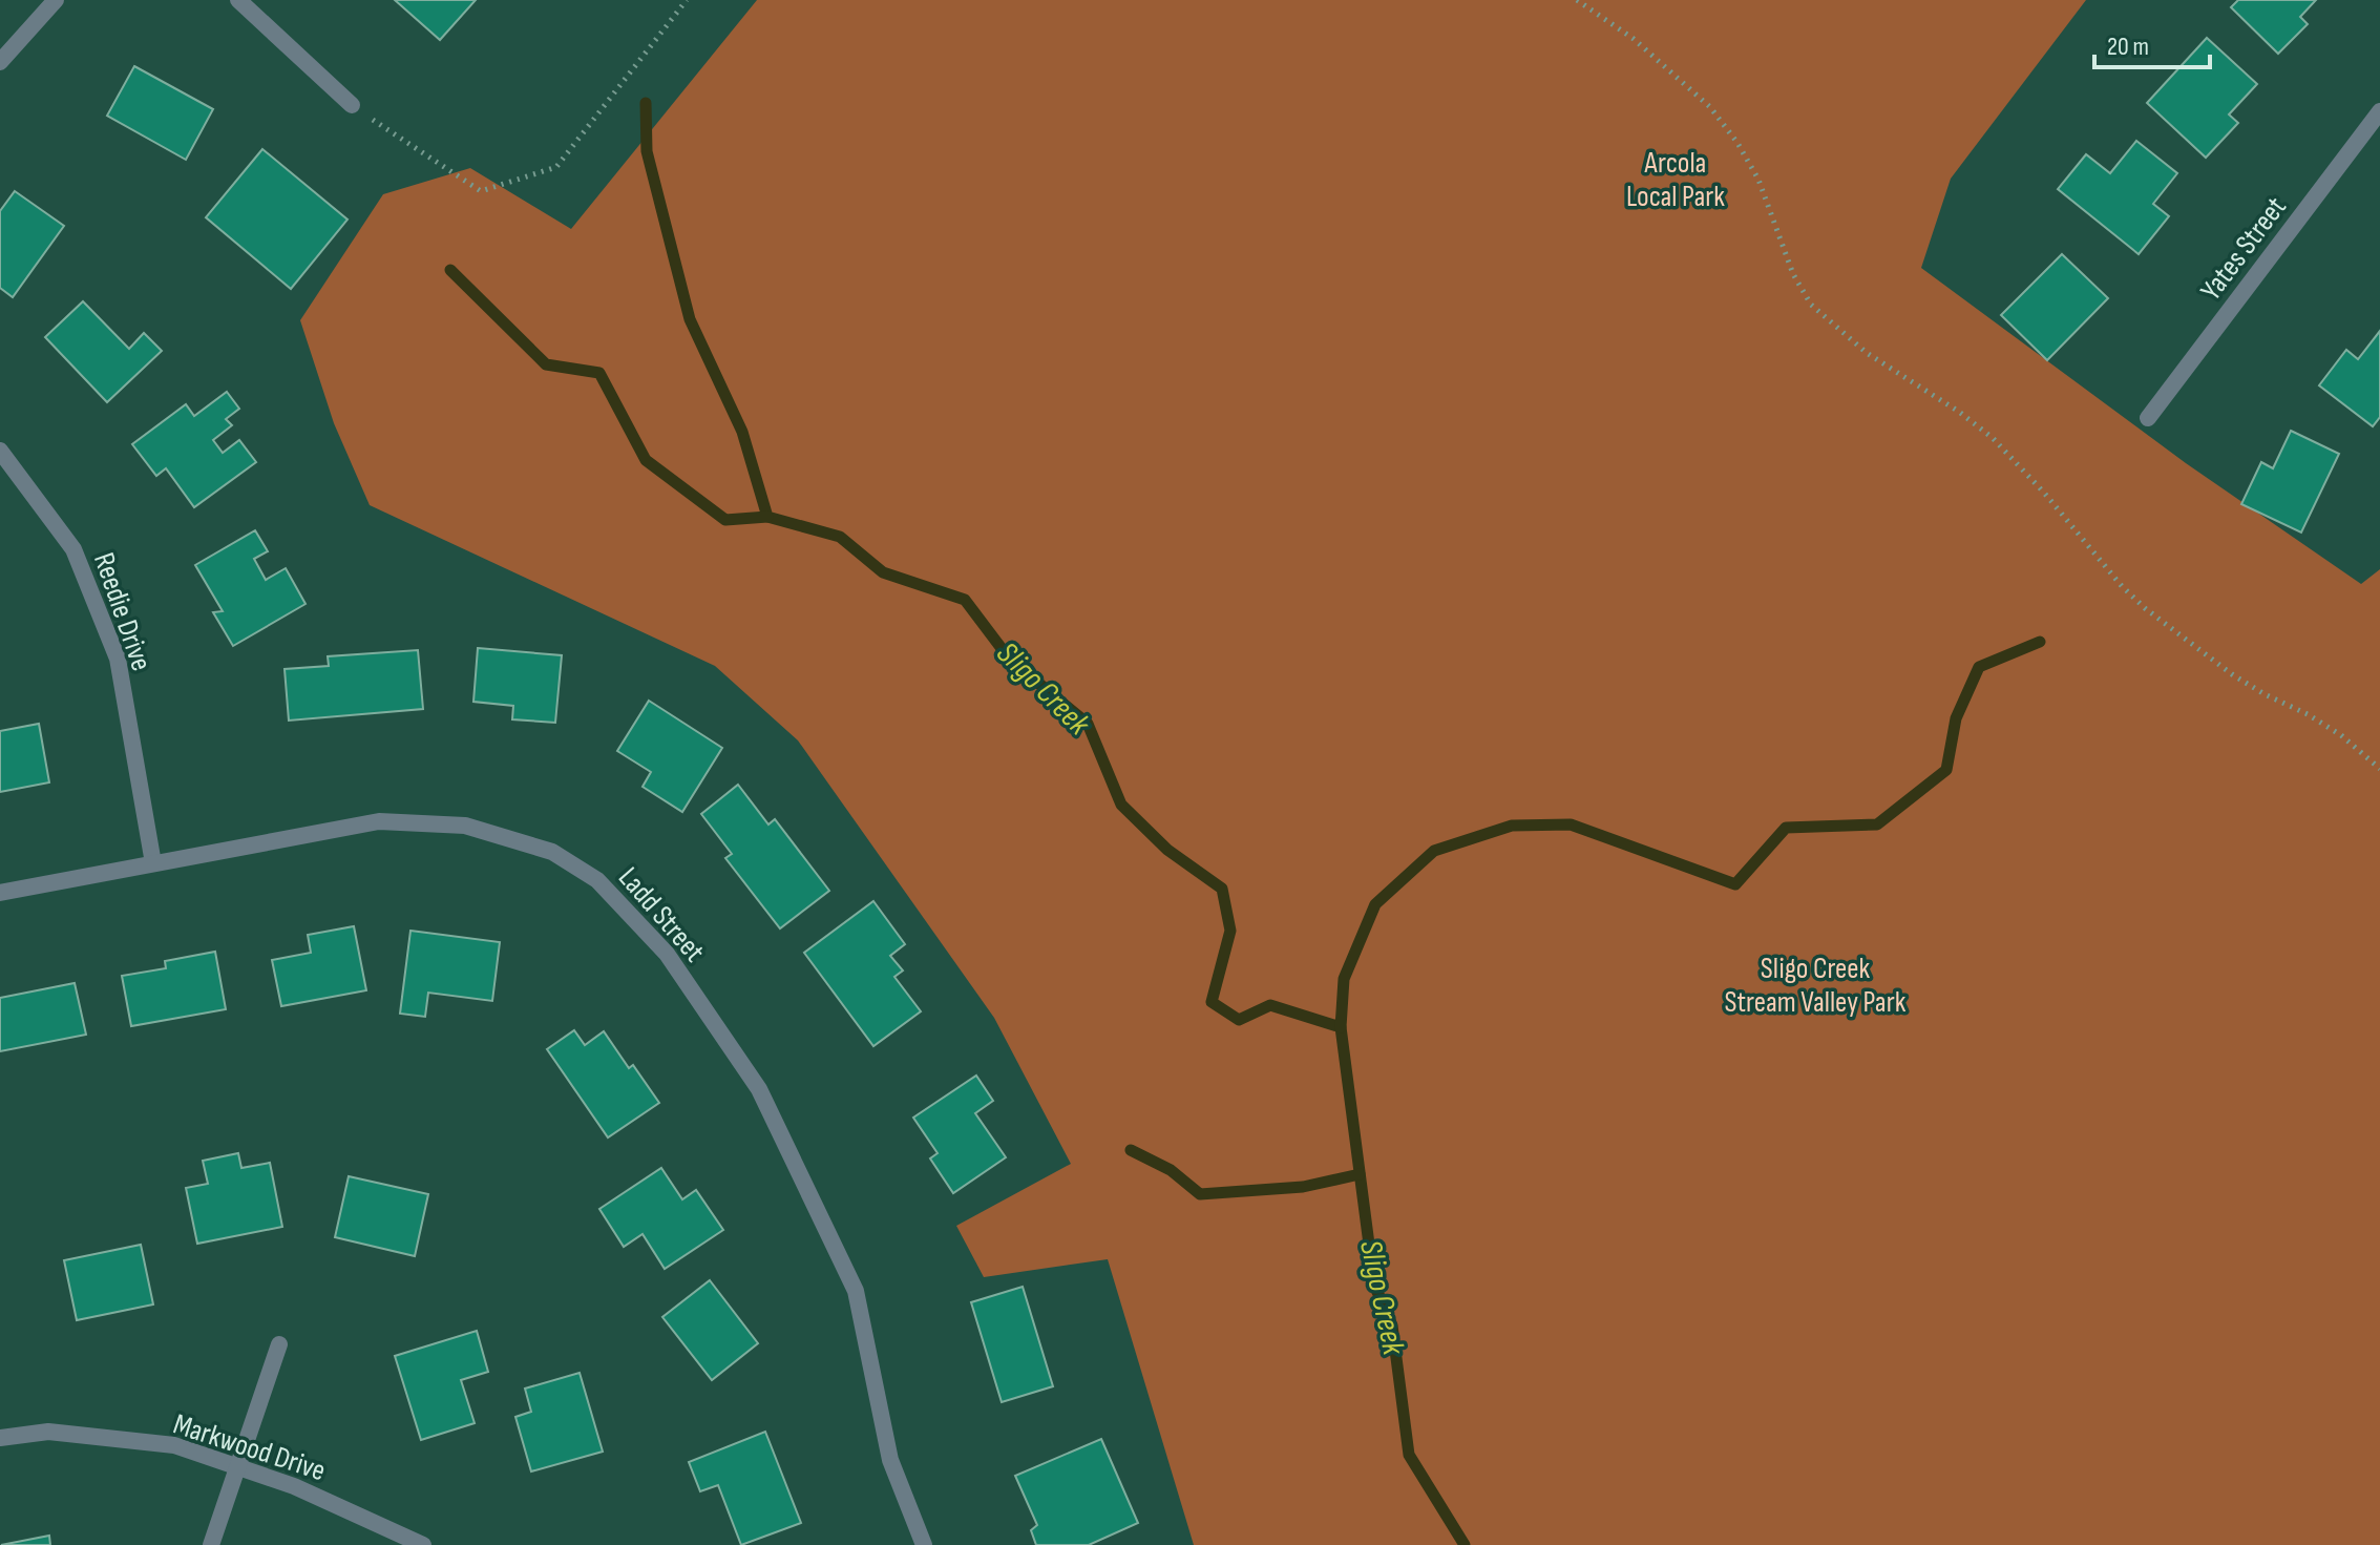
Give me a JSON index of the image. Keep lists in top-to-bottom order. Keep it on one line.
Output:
{"streets":{"street":["Yates Street","Reedie Drive","Ladd Street","Markwood Drive"]},"crossings":[["Reedie Drive","Ladd Street"]],"water":["Sligo Creek"],"parks":["Arcola Local Park","Sligo Creek Stream Valley Park"],"scale_bar":"20 m"}
